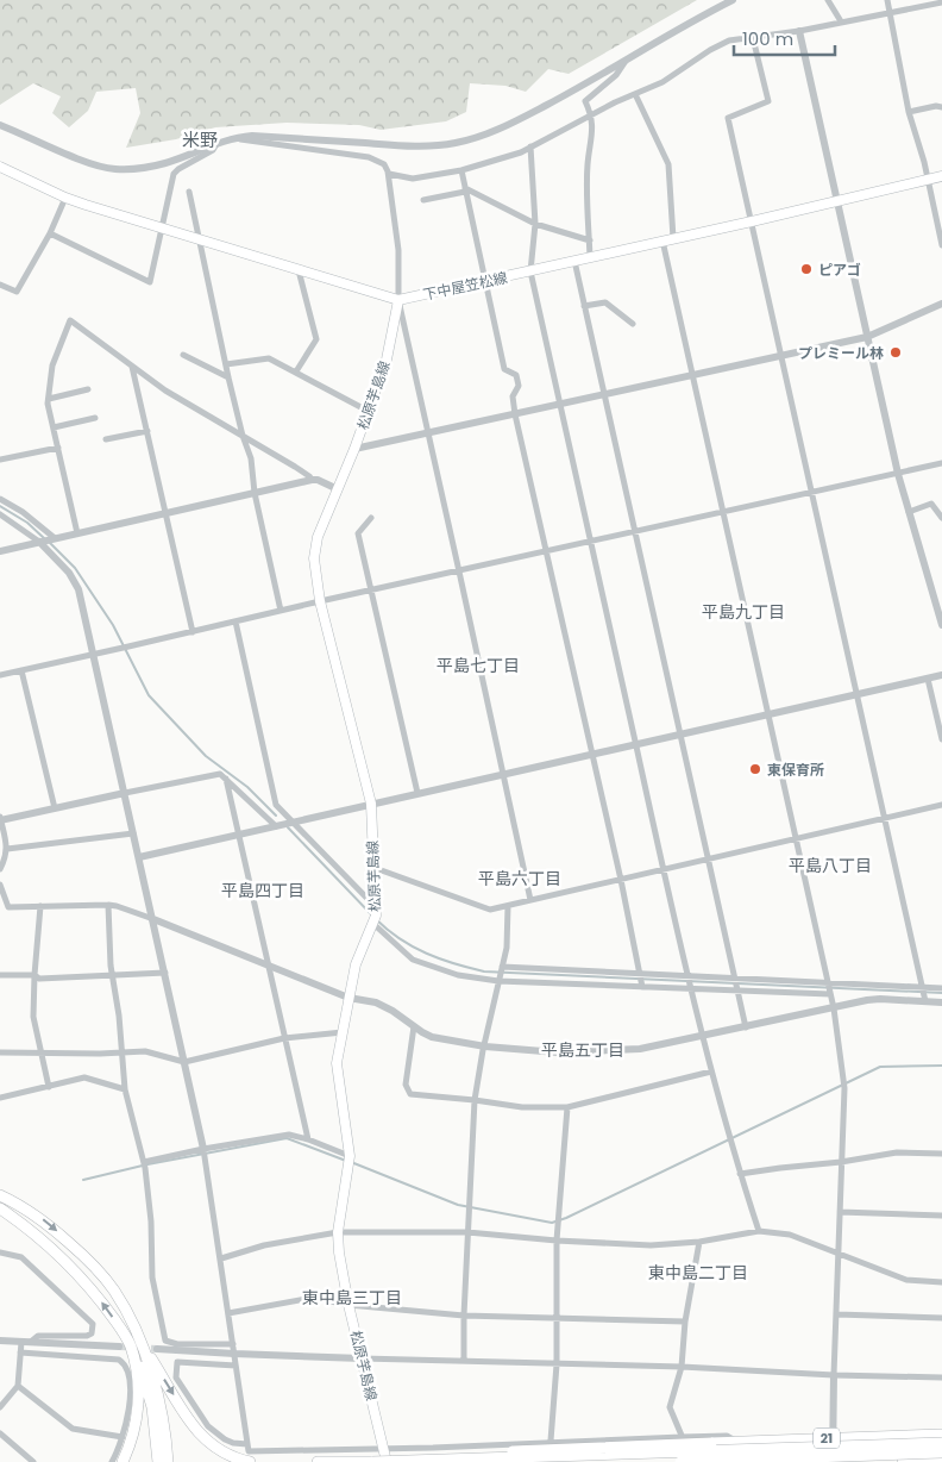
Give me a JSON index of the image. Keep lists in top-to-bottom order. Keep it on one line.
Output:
{"streets":{"highway":["21"],"main road":["下中屋笠松線","松原芋島線"]},"crossings":[["下中屋笠松線","松原芋島線"]],"districts":["米野","平島九丁目","平島七丁目","平島八丁目","平島六丁目","平島四丁目","平島五丁目","東中島二丁目","東中島三丁目"],"places":["ピアゴ","プレミール林","東保育所"],"scale_bar":"100 m"}
